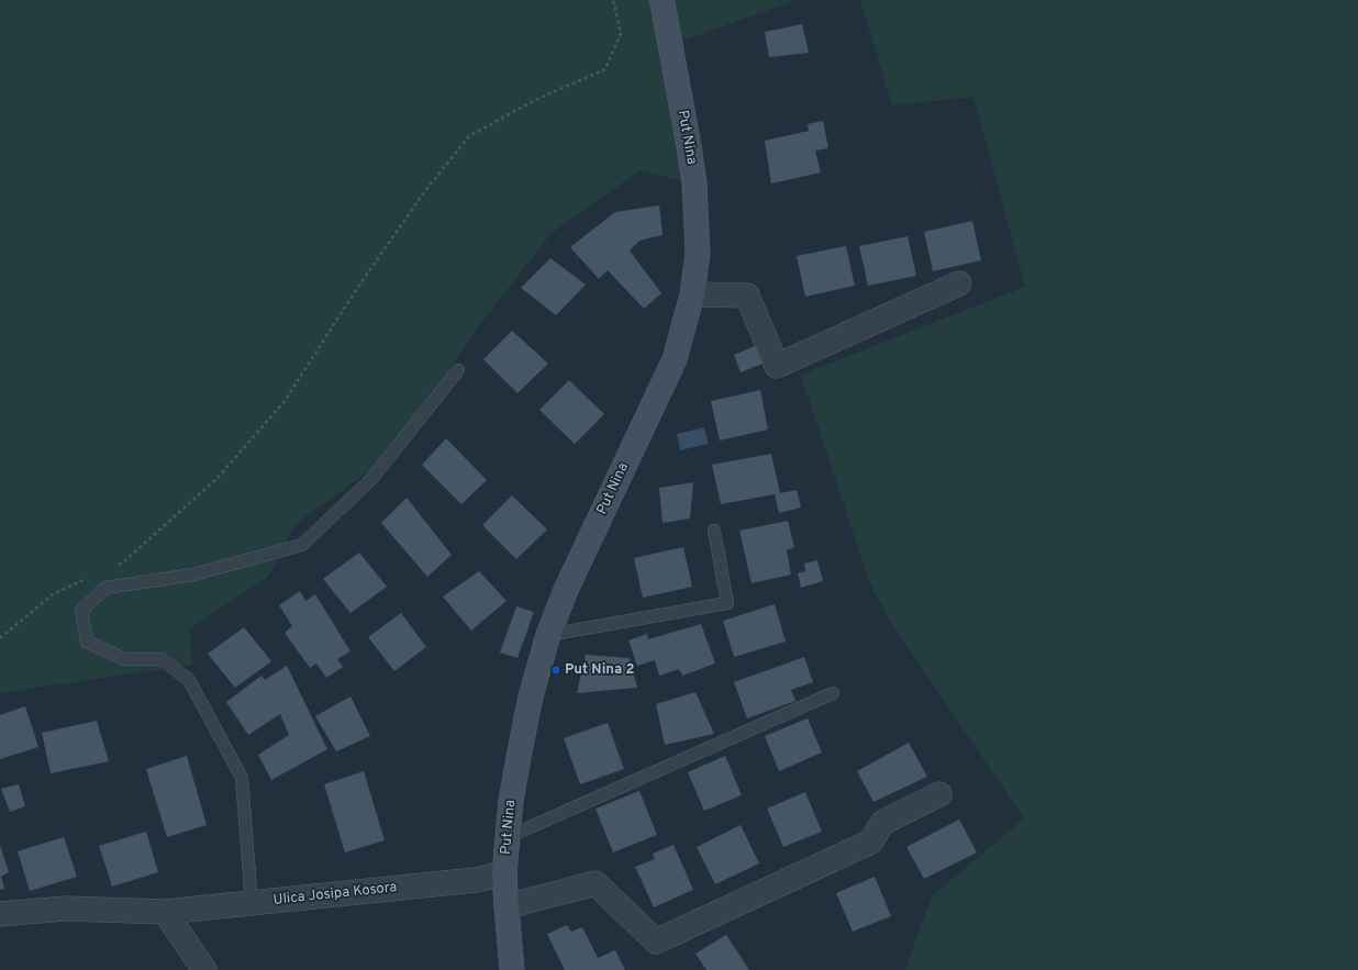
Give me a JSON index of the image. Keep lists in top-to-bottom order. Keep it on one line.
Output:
{"streets":{"main road":["Put Nina"],"street":["Ulica Josipa Kosora"]},"crossings":[["Put Nina","Ulica Josipa Kosora"]],"places":{"transit":["Put Nina 2"]}}
